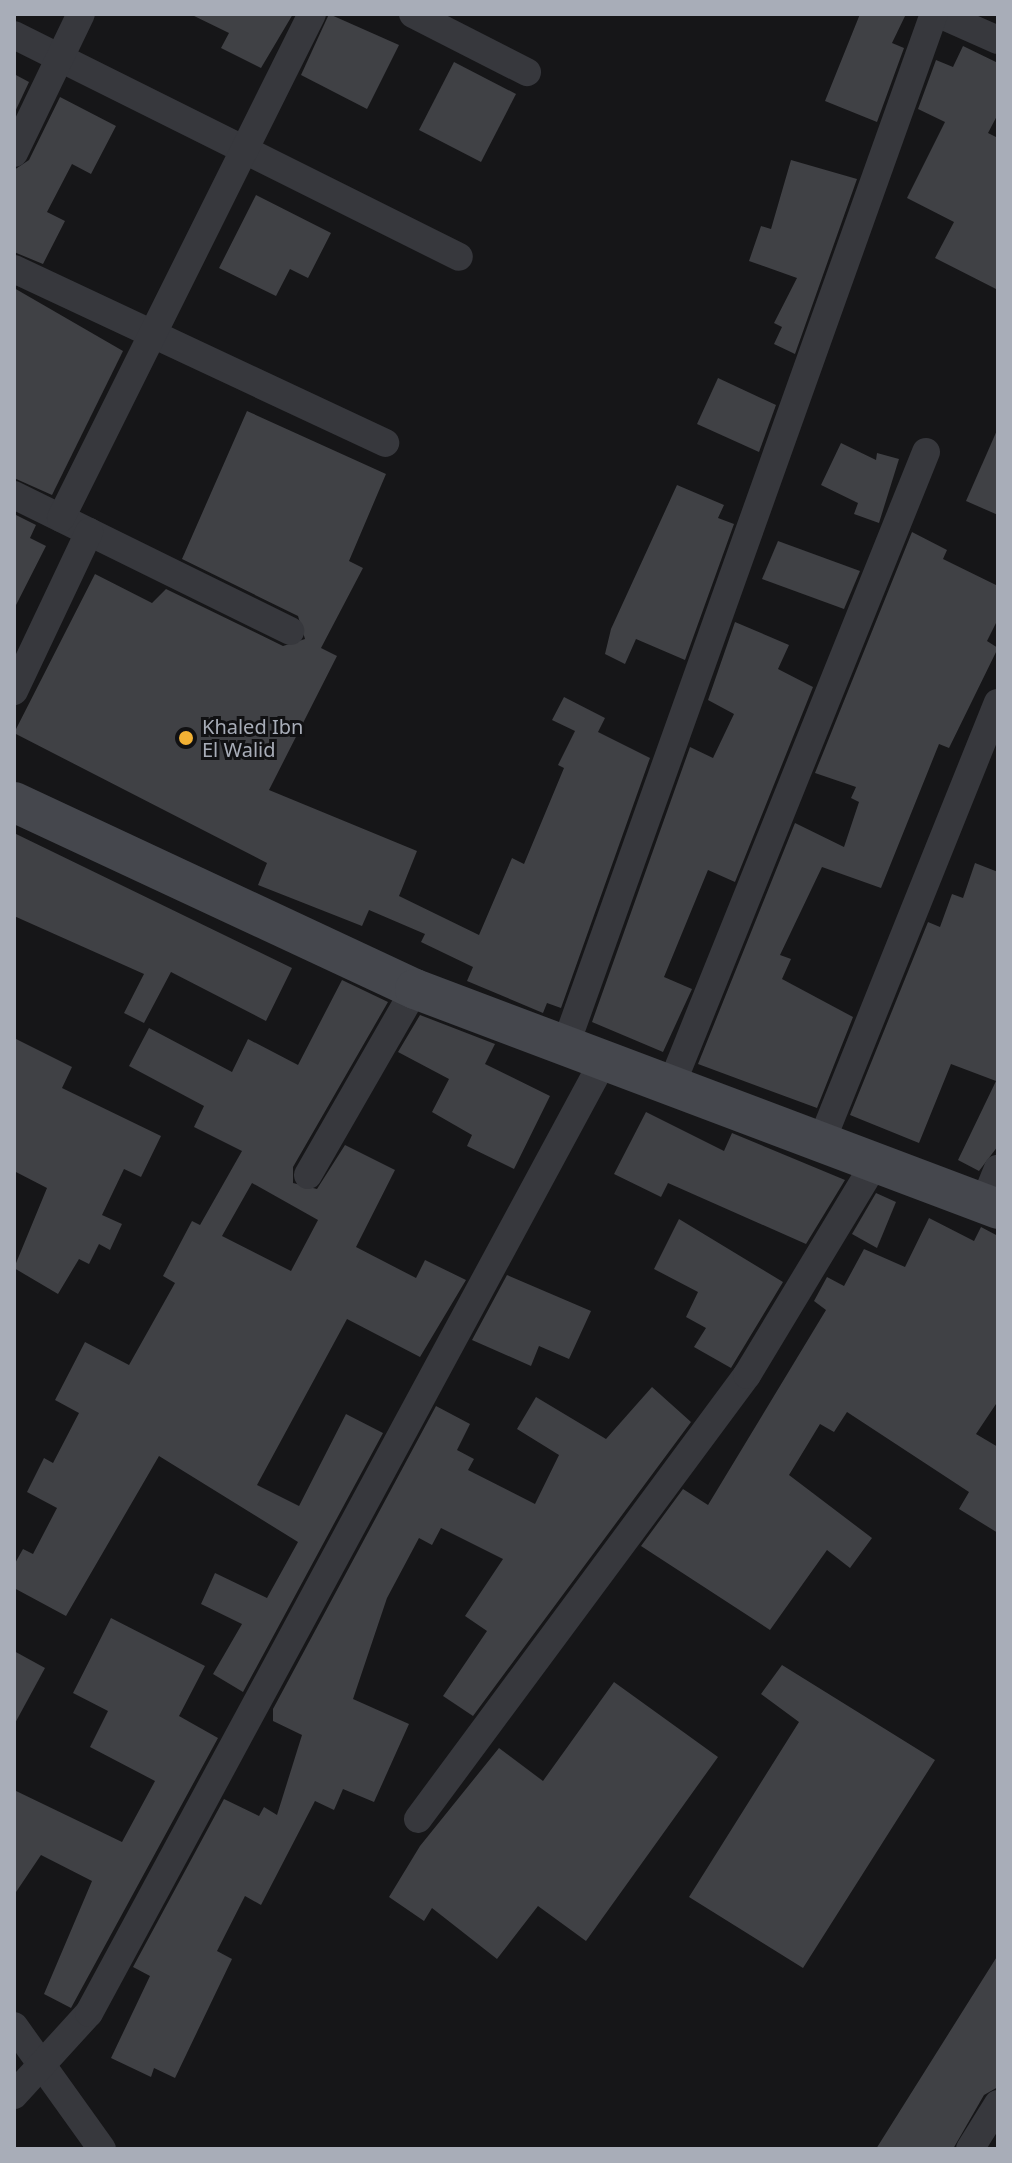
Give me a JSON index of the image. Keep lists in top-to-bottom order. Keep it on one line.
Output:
{"places":["Khaled Ibn El Walid"]}
